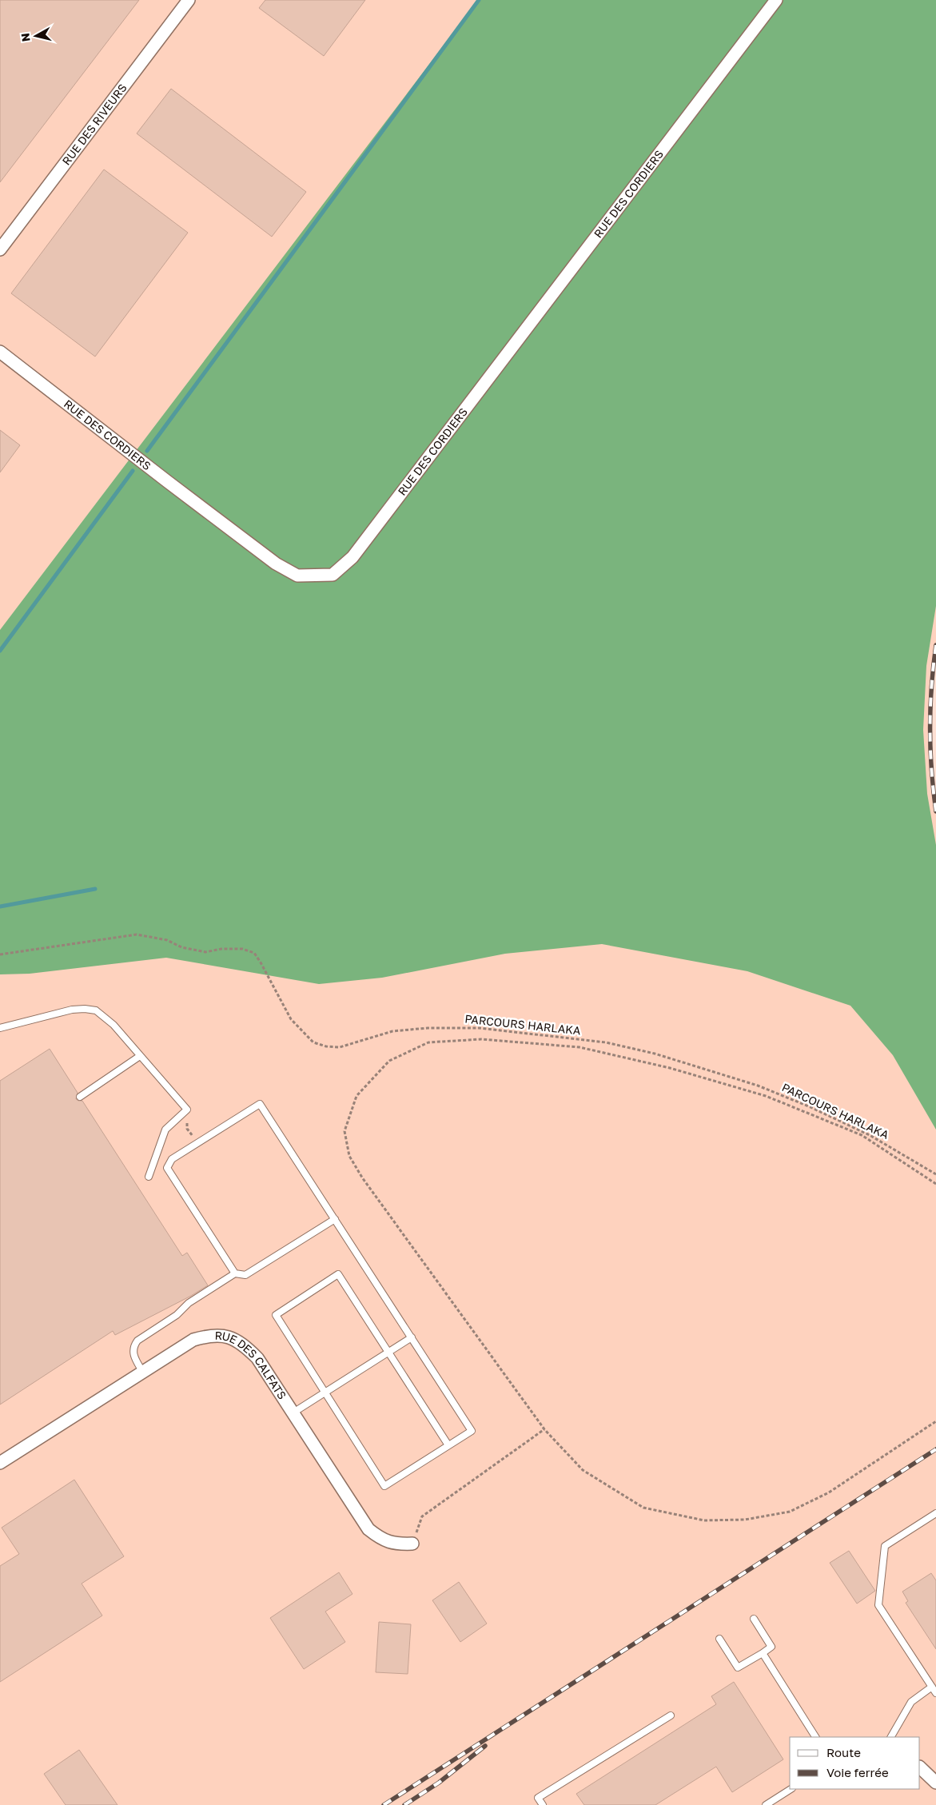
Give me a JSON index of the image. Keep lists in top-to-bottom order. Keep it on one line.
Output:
{"streets":{"street":["RUE DES RIVEURS","RUE DES CORDIERS","RUE DES CALFATS"],"path":["PARCOURS HARLAKA"]},"legend":["Route","Voie ferrée"],"north":"left"}
